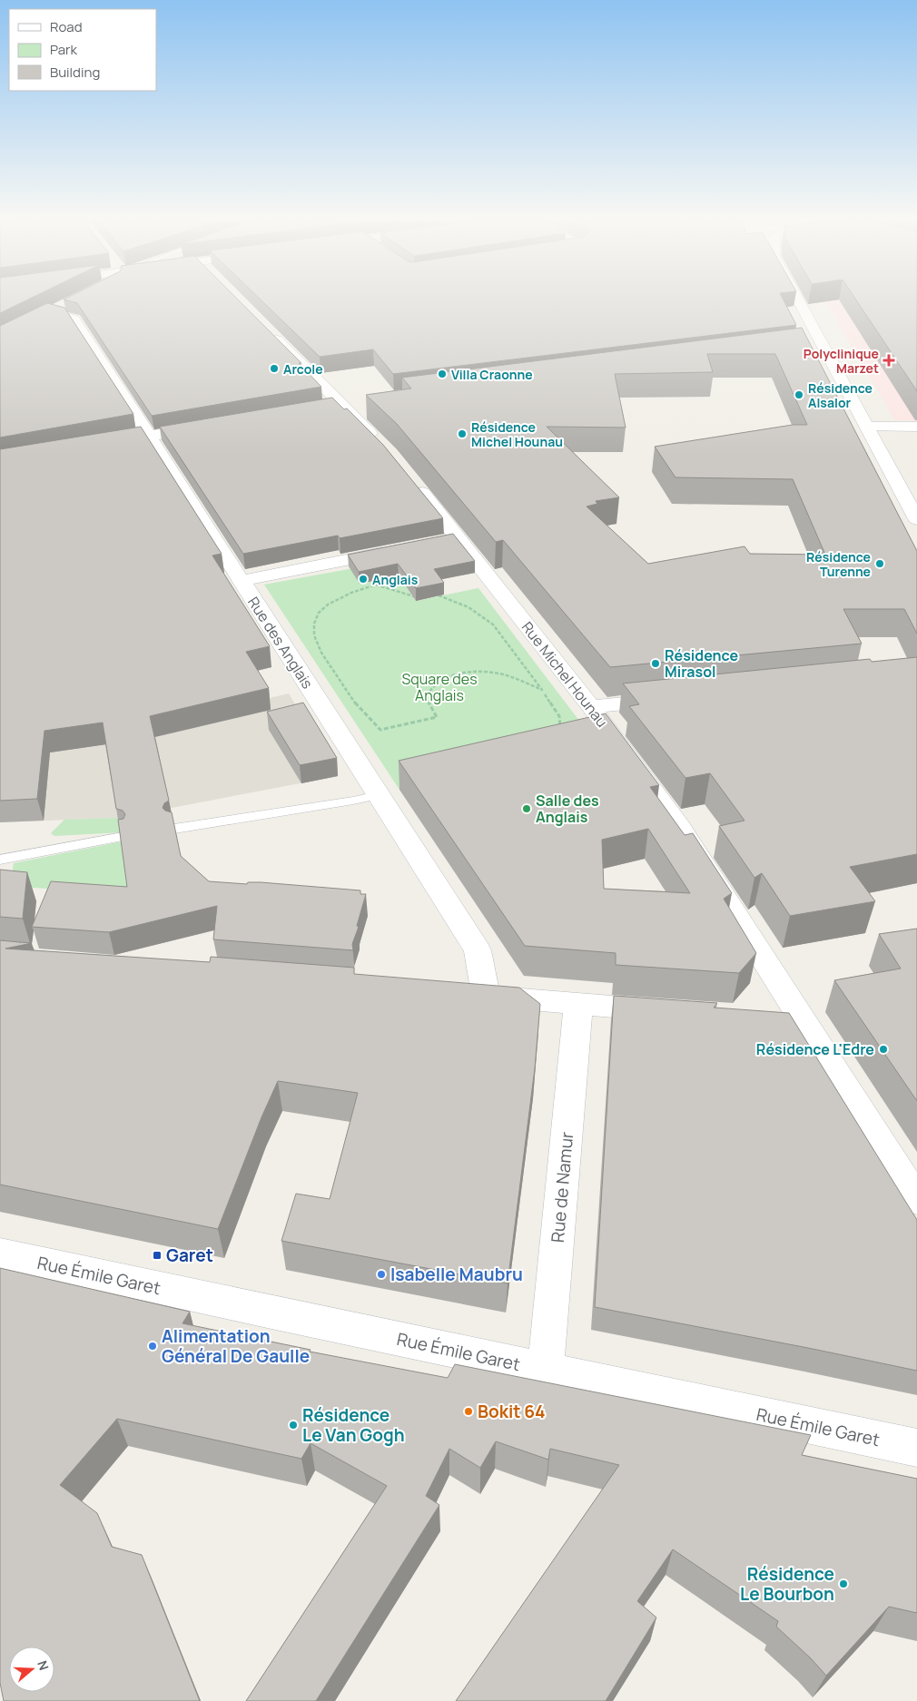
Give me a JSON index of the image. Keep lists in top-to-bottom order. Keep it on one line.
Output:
{"streets":{"street":["Rue des Anglais","Rue Michel Hounau","Rue de Namur","Rue Émile Garet"]},"crossings":[["Rue des Anglais","Rue de Namur"],["Rue de Namur","Rue Émile Garet"]],"parks":["Square des Anglais"],"places":{"health":["Polyclinique Marzet"],"other":["Arcole","Villa Craonne","Résidence Alsalor","Résidence Michel Hounau","Résidence Turenne","Anglais","Résidence Mirasol","Salle des Anglais","Résidence L'Edre","Isabelle Maubru","Alimentation Général De Gaulle","Bokit 64","Résidence Le Van Gogh","Résidence Le Bourbon"],"transit":["Garet"]},"legend":["Road","Park","Building"],"north":"right"}
